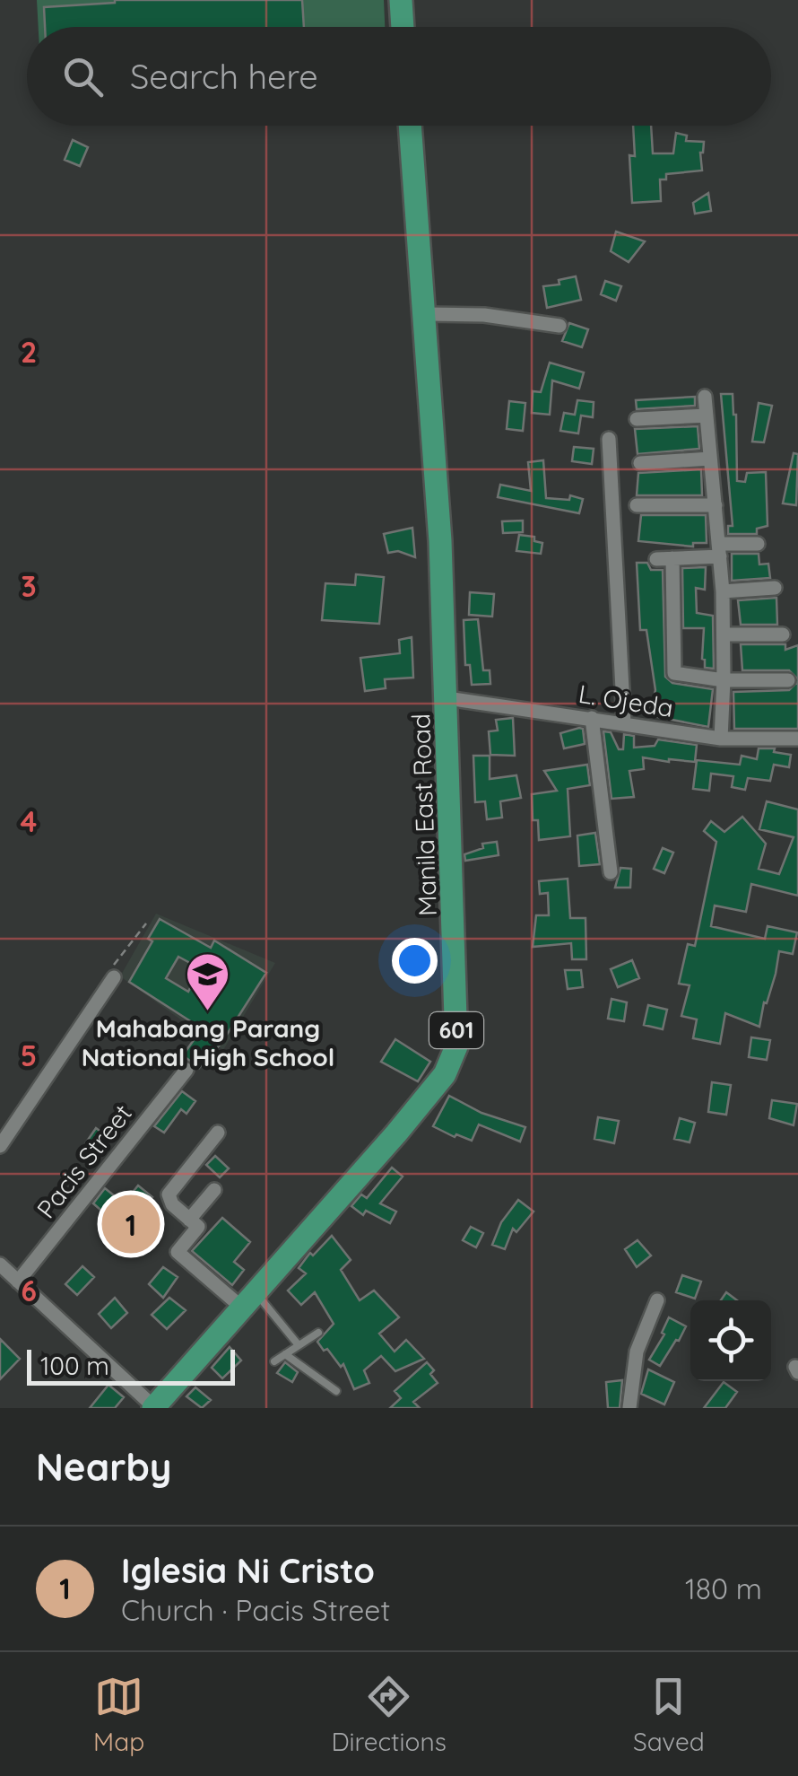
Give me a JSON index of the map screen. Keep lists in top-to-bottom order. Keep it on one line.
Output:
{"streets":{"main road":["Manila East Road","601"],"street":["L. Ojeda","Pacis Street"]},"crossings":[["L. Ojeda","Manila East Road"]],"places":{"school or university":["Mahabang Parang National High School"]},"scale_bar":"100 m","page":{"search":"Search here","pins":"1","scale":"100 m","heading":"Nearby","list":[{"mark":"1","name":"Iglesia Ni Cristo","note":"Church · Pacis Street","value":"180 m"}],"nav":["Map","Directions","Saved"]},"grid":{"rows":["2","3","4","5","6"]}}
